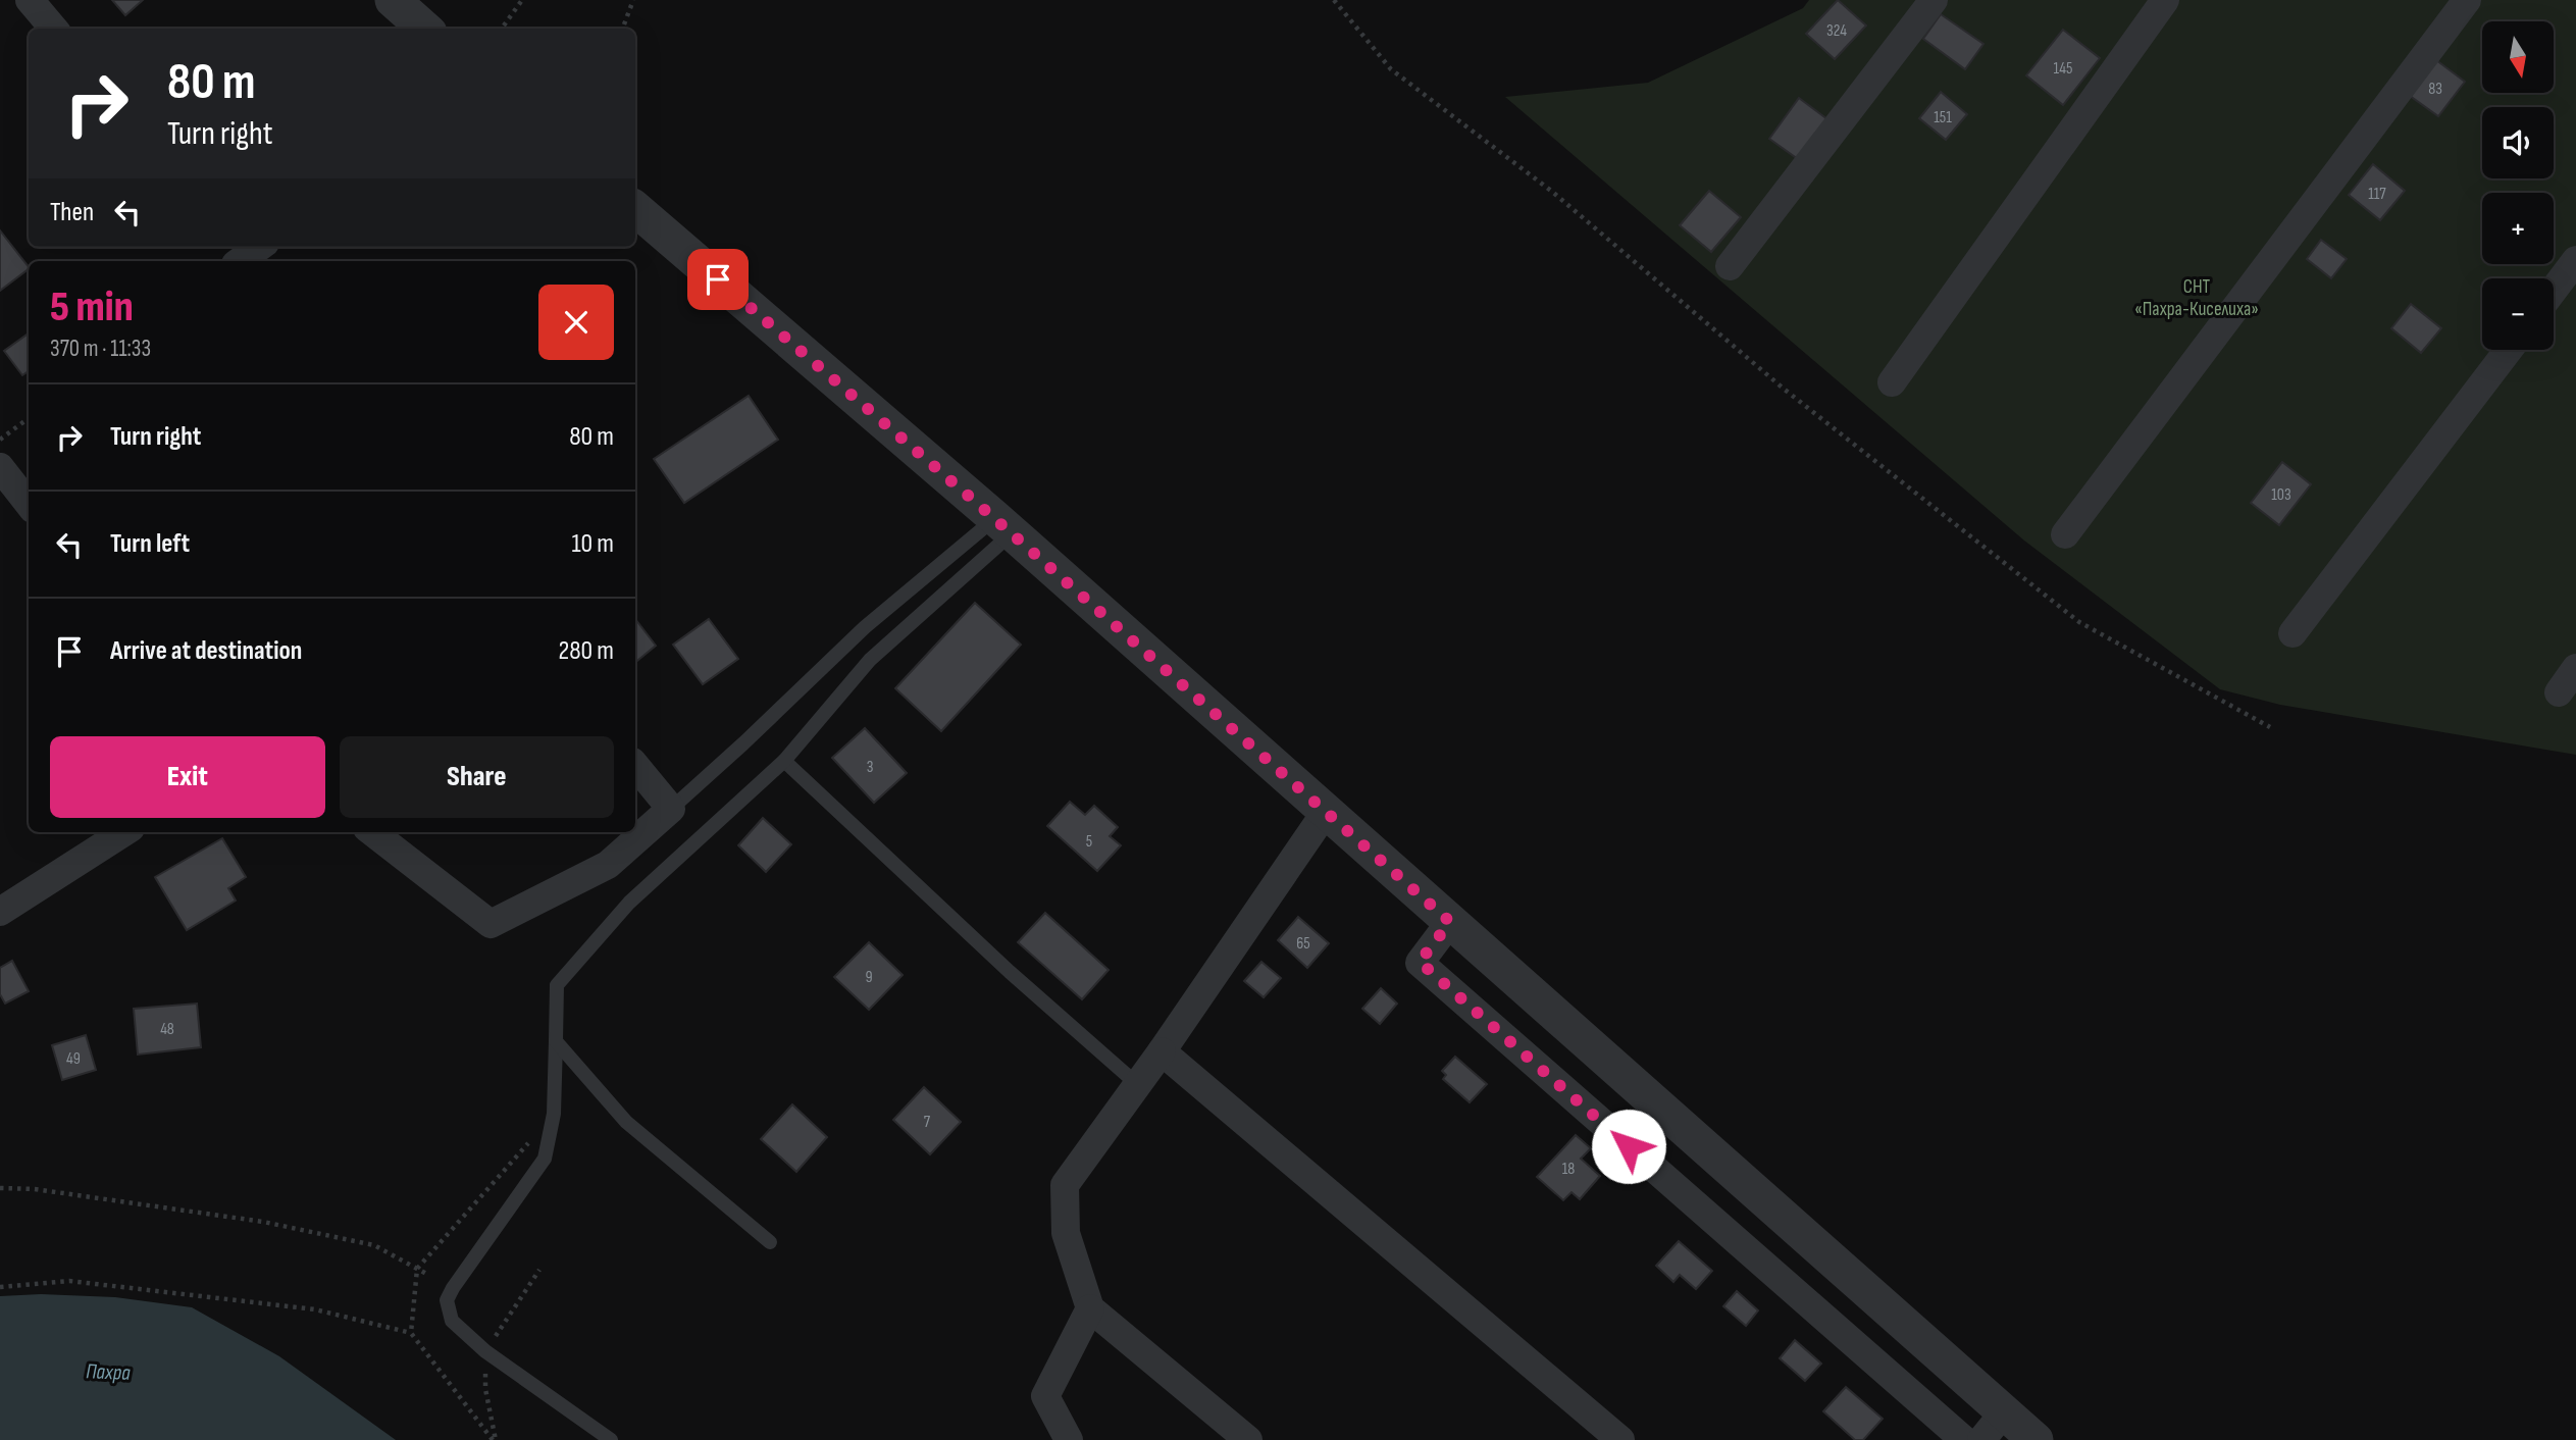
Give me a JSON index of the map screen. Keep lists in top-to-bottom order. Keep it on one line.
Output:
{"water":["Пахра"],"parks":["СНТ «Пахра-Киселиха»"],"house_numbers":["324","145","83","151","117","103","3","5","65","9","48","49","7","18"],"north":"bottom","page":{"map_buttons":["+","−"],"turn":["80 m","Turn right"],"then":"Then","heading":["5 min","370 m · 11:33"],"list":[{"name":"Turn right","value":"80 m"},{"name":"Turn left","value":"10 m"},{"name":"Arrive at destination","value":"280 m"}],"buttons":["Exit","Share"]}}
